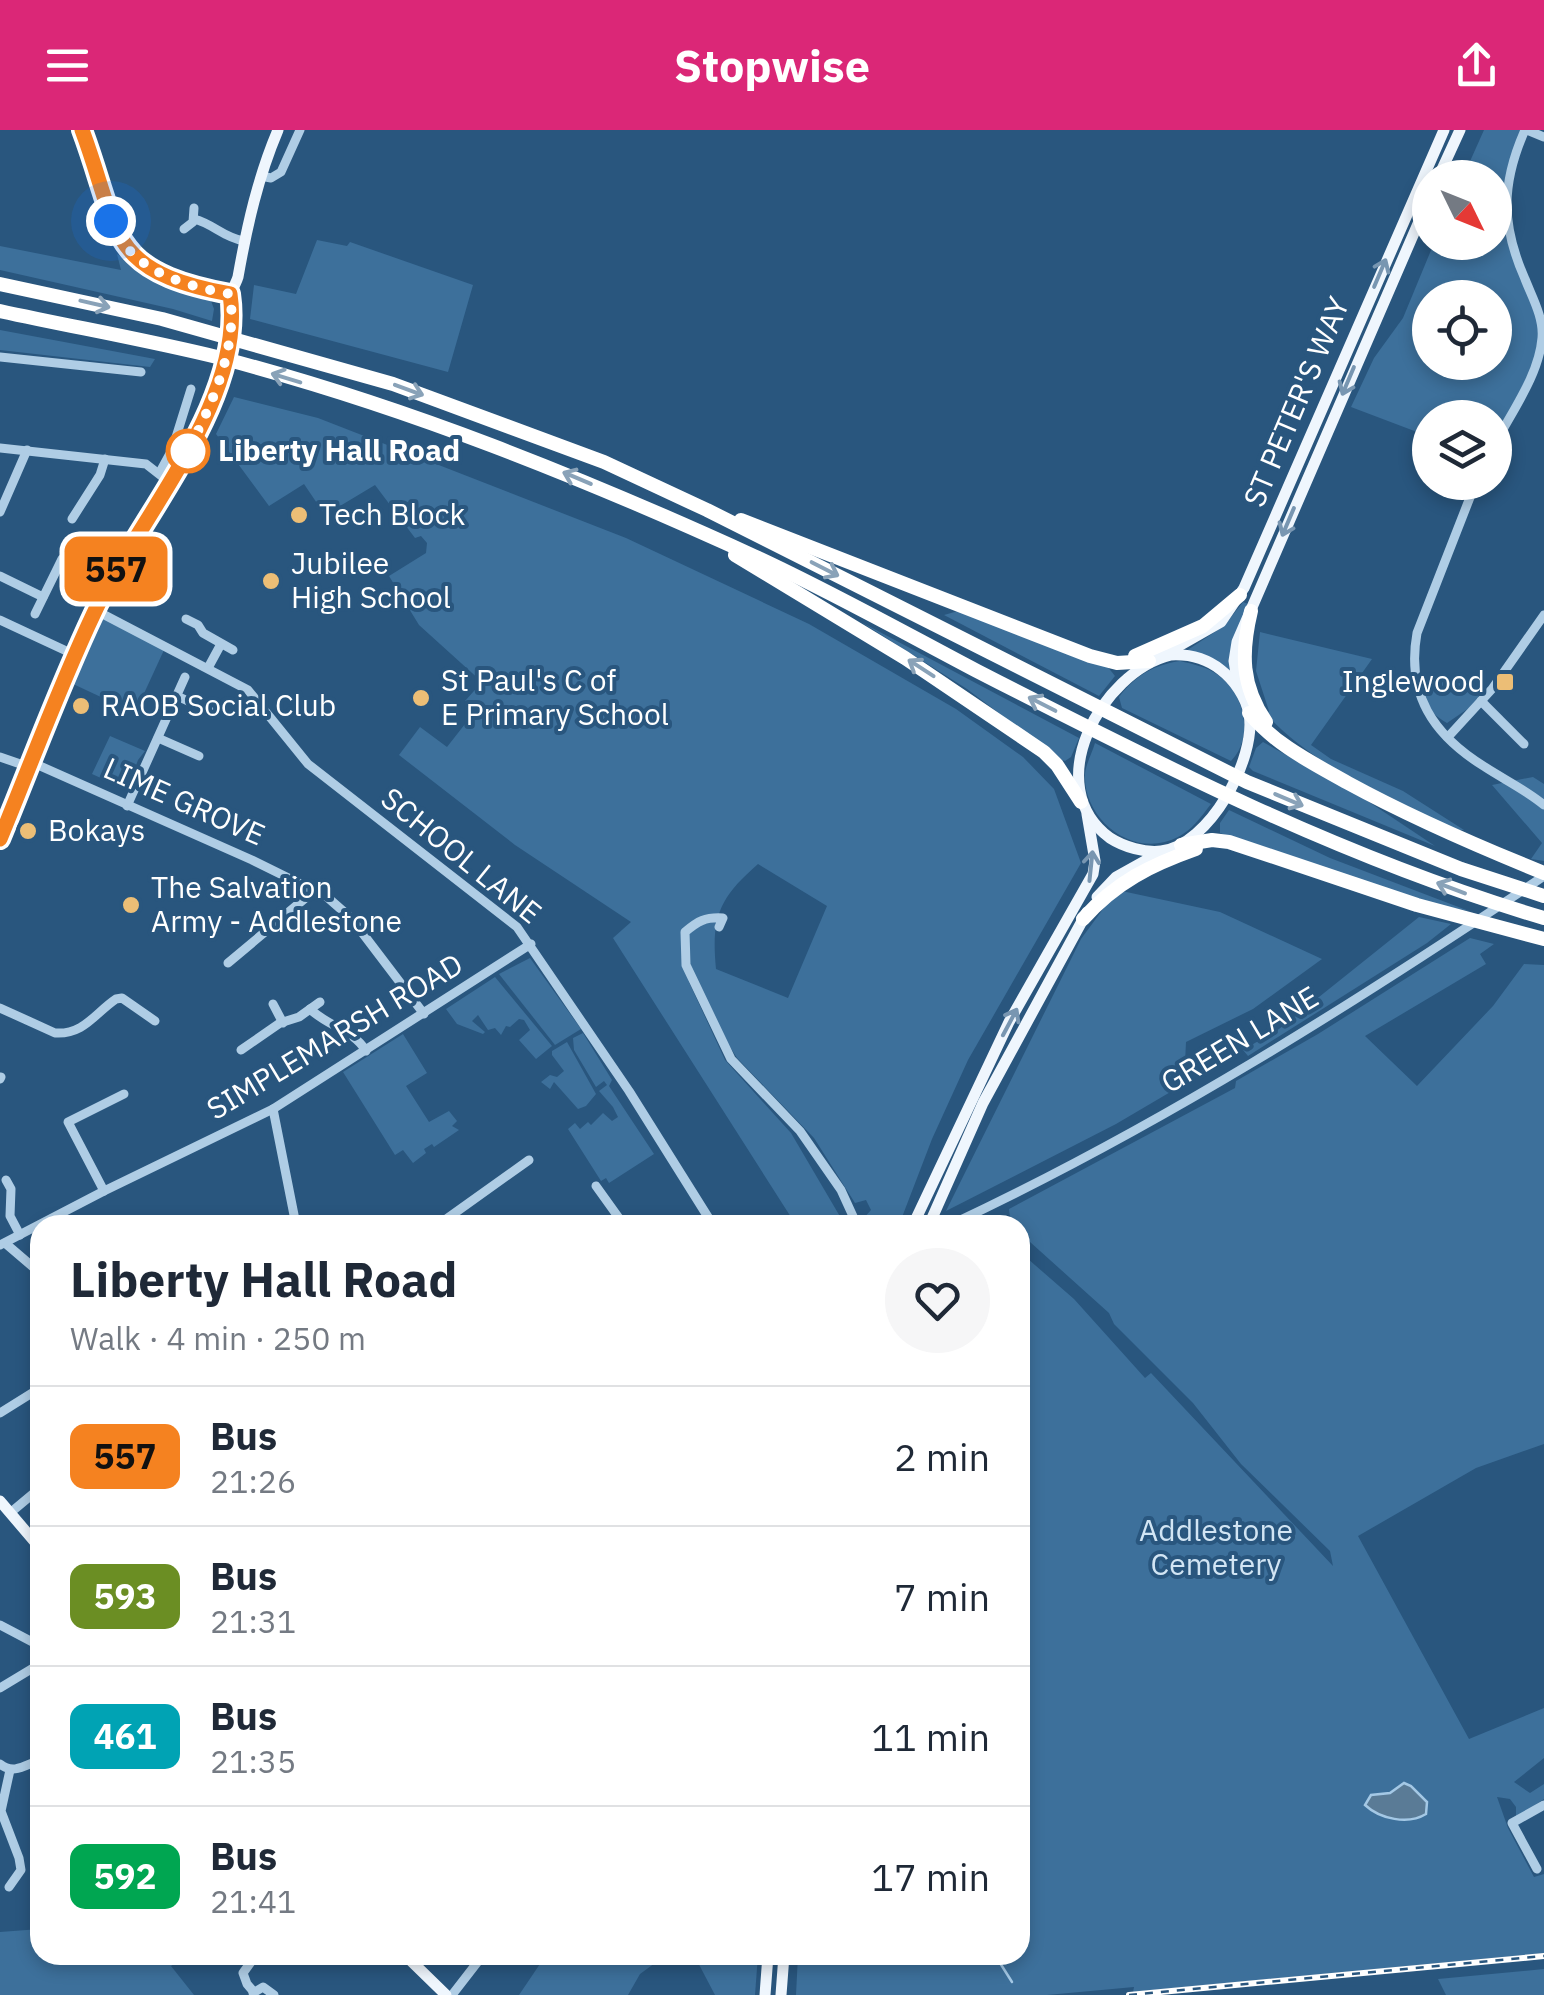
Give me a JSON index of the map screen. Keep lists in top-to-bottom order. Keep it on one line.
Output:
{"streets":{"main road":["ST PETER'S WAY"],"street":["LIME GROVE","SCHOOL LANE","SIMPLEMARSH ROAD","GREEN LANE"]},"crossings":[["LIME GROVE","SIMPLEMARSH ROAD"],["SCHOOL LANE","SIMPLEMARSH ROAD"]],"parks":["Addlestone Cemetery"],"places":{"other":["Liberty Hall Road","Tech Block","Jubilee High School","St Paul's C of E Primary School","RAOB Social Club","Bokays","The Salvation Army - Addlestone"],"transit":["Inglewood"]},"lines":["bus line 557"],"north":"bottom right","page":{"header":"Stopwise","on_map":"557","heading":["Liberty Hall Road","Walk · 4 min · 250 m"],"list":[{"mark":"557","name":"Bus","note":"21:26","value":"2 min"},{"mark":"593","name":"Bus","note":"21:31","value":"7 min"},{"mark":"461","name":"Bus","note":"21:35","value":"11 min"},{"mark":"592","name":"Bus","note":"21:41","value":"17 min"}]}}
